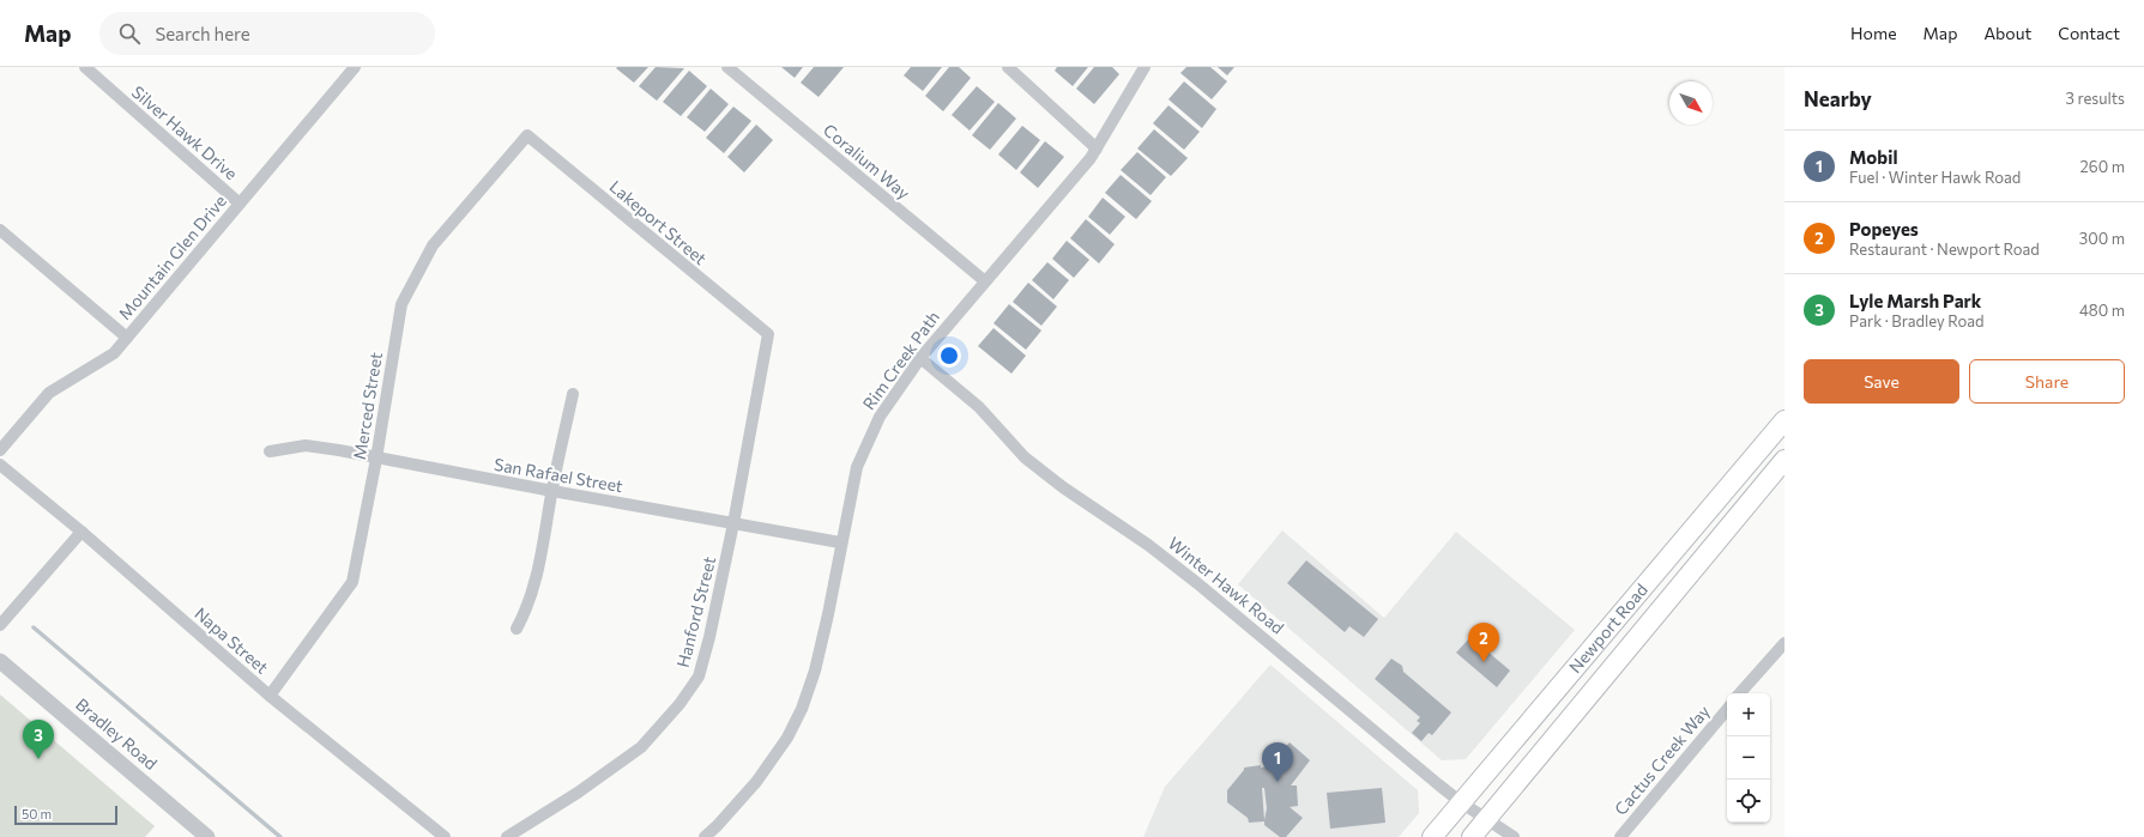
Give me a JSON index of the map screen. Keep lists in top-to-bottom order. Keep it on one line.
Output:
{"streets":{"main road":["Newport Road"],"street":["Silver Hawk Drive","Coralium Way","Lakeport Street","Mountain Glen Drive","Rim Creek Path","Merced Street","San Rafael Street","Winter Hawk Road","Hanford Street","Napa Street","Bradley Road","Cactus Creek Way"]},"crossings":[["Silver Hawk Drive","Mountain Glen Drive"],["Coralium Way","Rim Creek Path"],["Lakeport Street","Merced Street"],["Lakeport Street","Hanford Street"],["Rim Creek Path","San Rafael Street"],["Rim Creek Path","Winter Hawk Road"],["Merced Street","San Rafael Street"],["Merced Street","Napa Street"],["San Rafael Street","Hanford Street"],["Winter Hawk Road","Newport Road"]],"scale_bar":"50 m","north":"bottom right","page":{"header":"Map","search":"Search here","nav":["Home","Map","About","Contact"],"heading":["Nearby","3 results"],"list":[{"mark":"1","name":"Mobil","note":"Fuel · Winter Hawk Road","value":"260 m"},{"mark":"2","name":"Popeyes","note":"Restaurant · Newport Road","value":"300 m"},{"mark":"3","name":"Lyle Marsh Park","note":"Park · Bradley Road","value":"480 m"}],"buttons":["Save","Share"],"pins":["2","3","1"],"map_buttons":["+","−"],"scale":"50 m"}}
